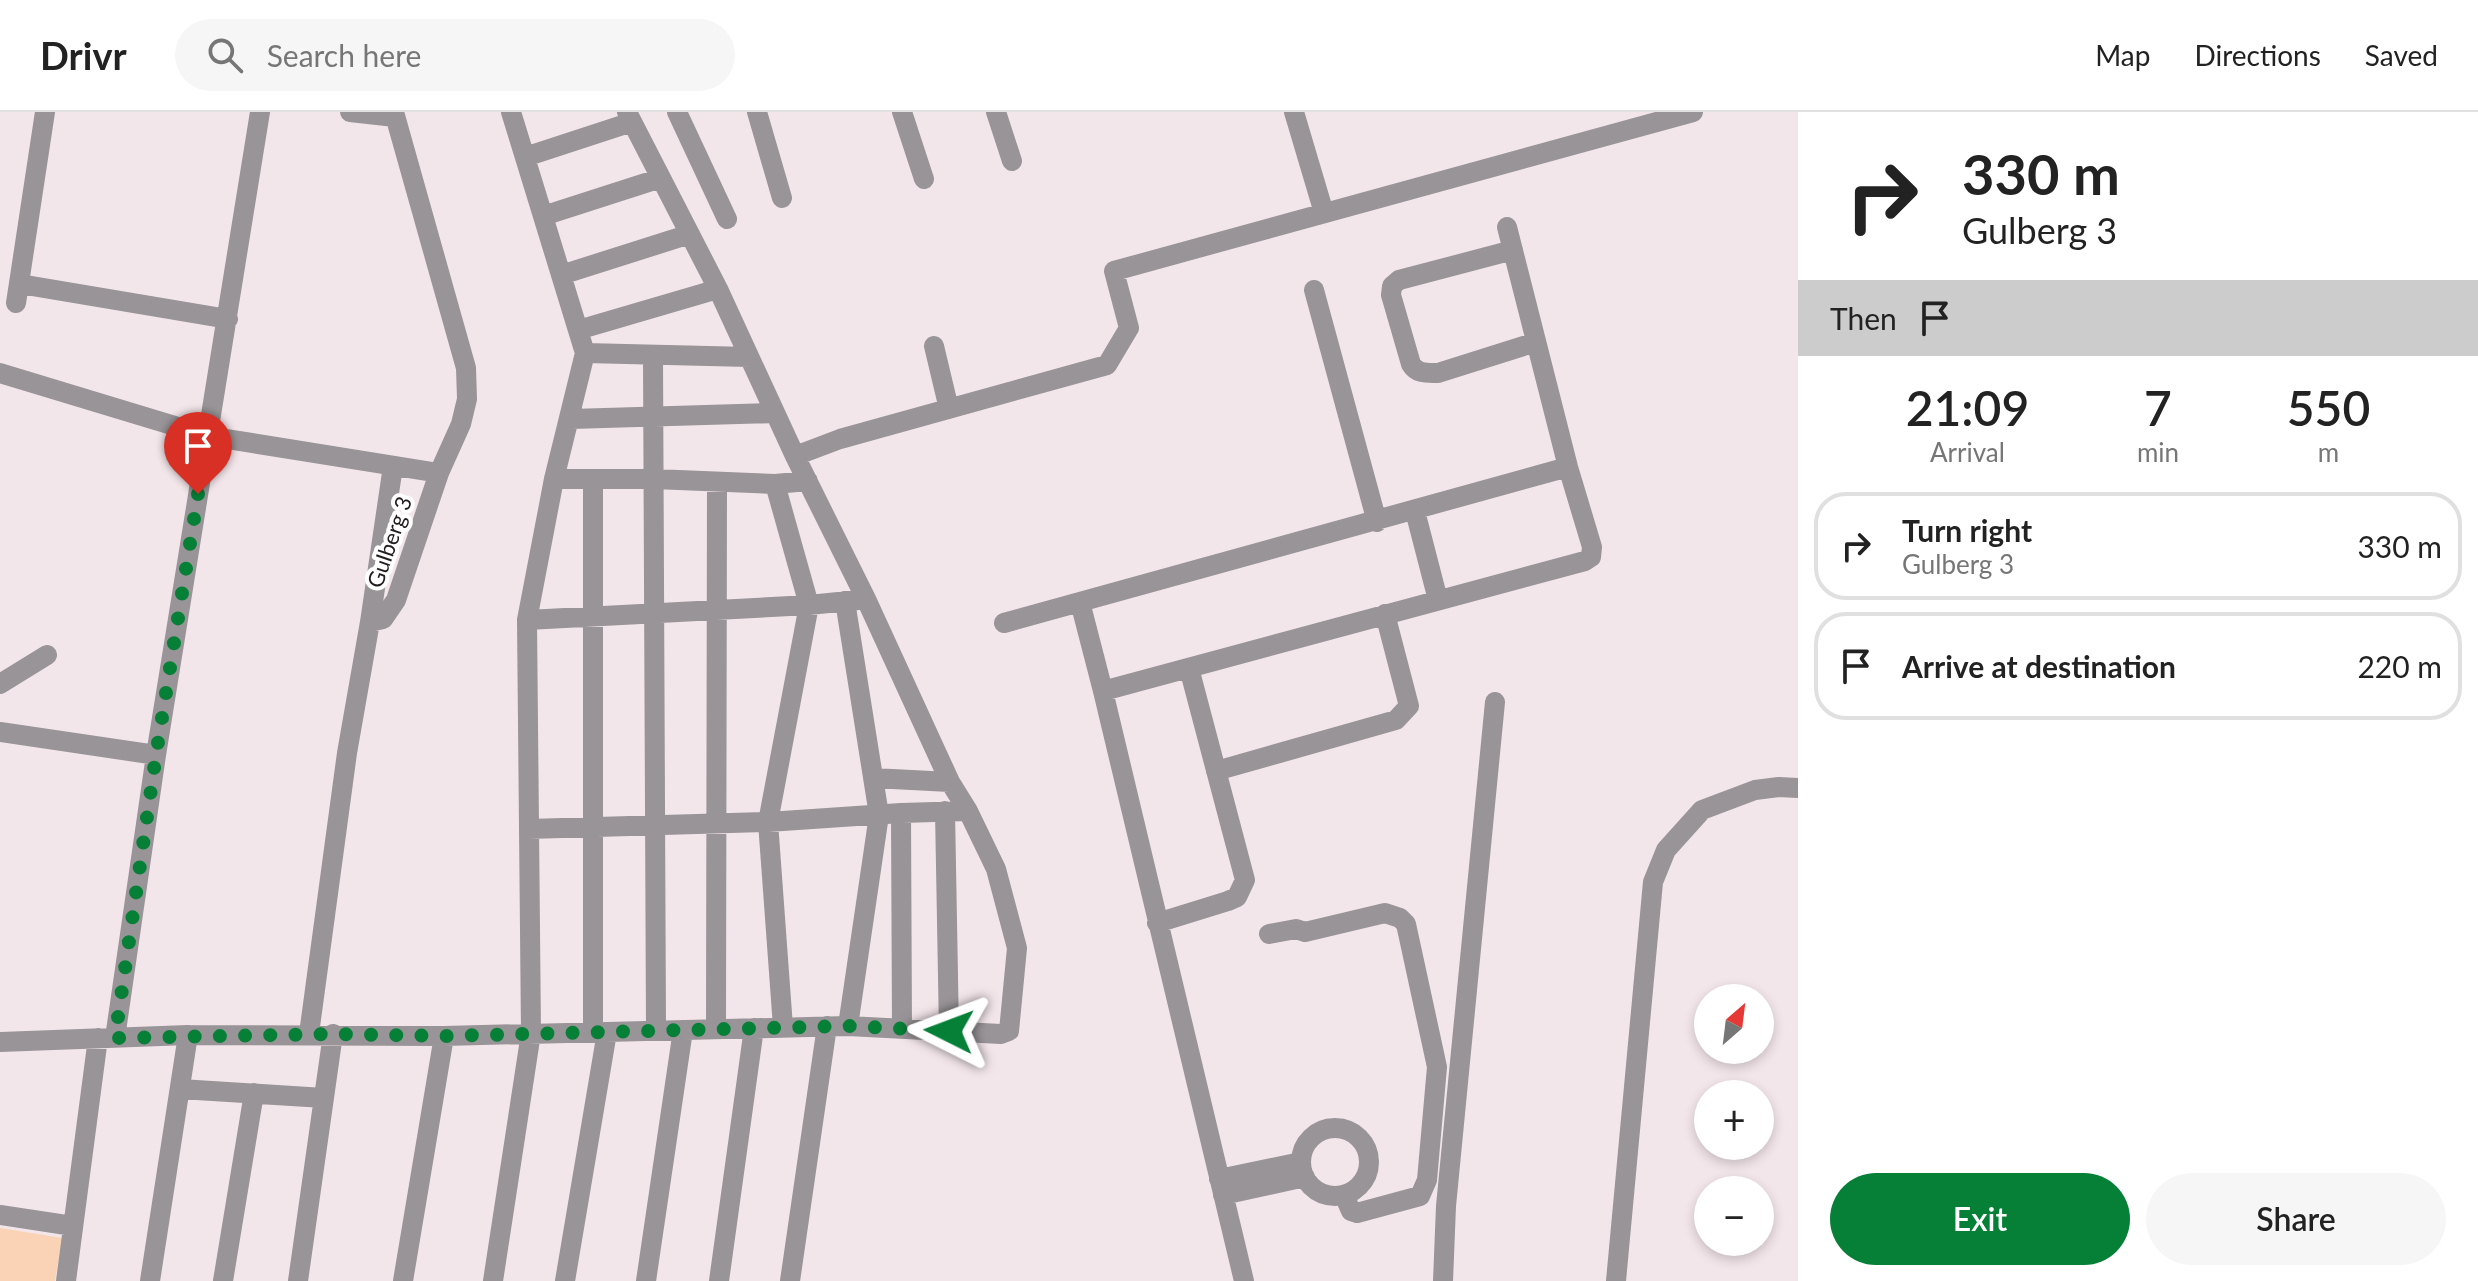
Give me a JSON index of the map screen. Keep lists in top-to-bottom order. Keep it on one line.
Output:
{"streets":{"street":["Gulberg 3"]},"north":"top right","page":{"header":"Drivr","search":"Search here","nav":["Map","Directions","Saved"],"turn":["330 m","Gulberg 3"],"then":"Then","eta":["21:09","Arrival","7","min","550","m"],"list":[{"name":"Turn right","note":"Gulberg 3","value":"330 m"},{"name":"Arrive at destination","value":"220 m"}],"map_buttons":["+","−"],"buttons":["Exit","Share"]}}
